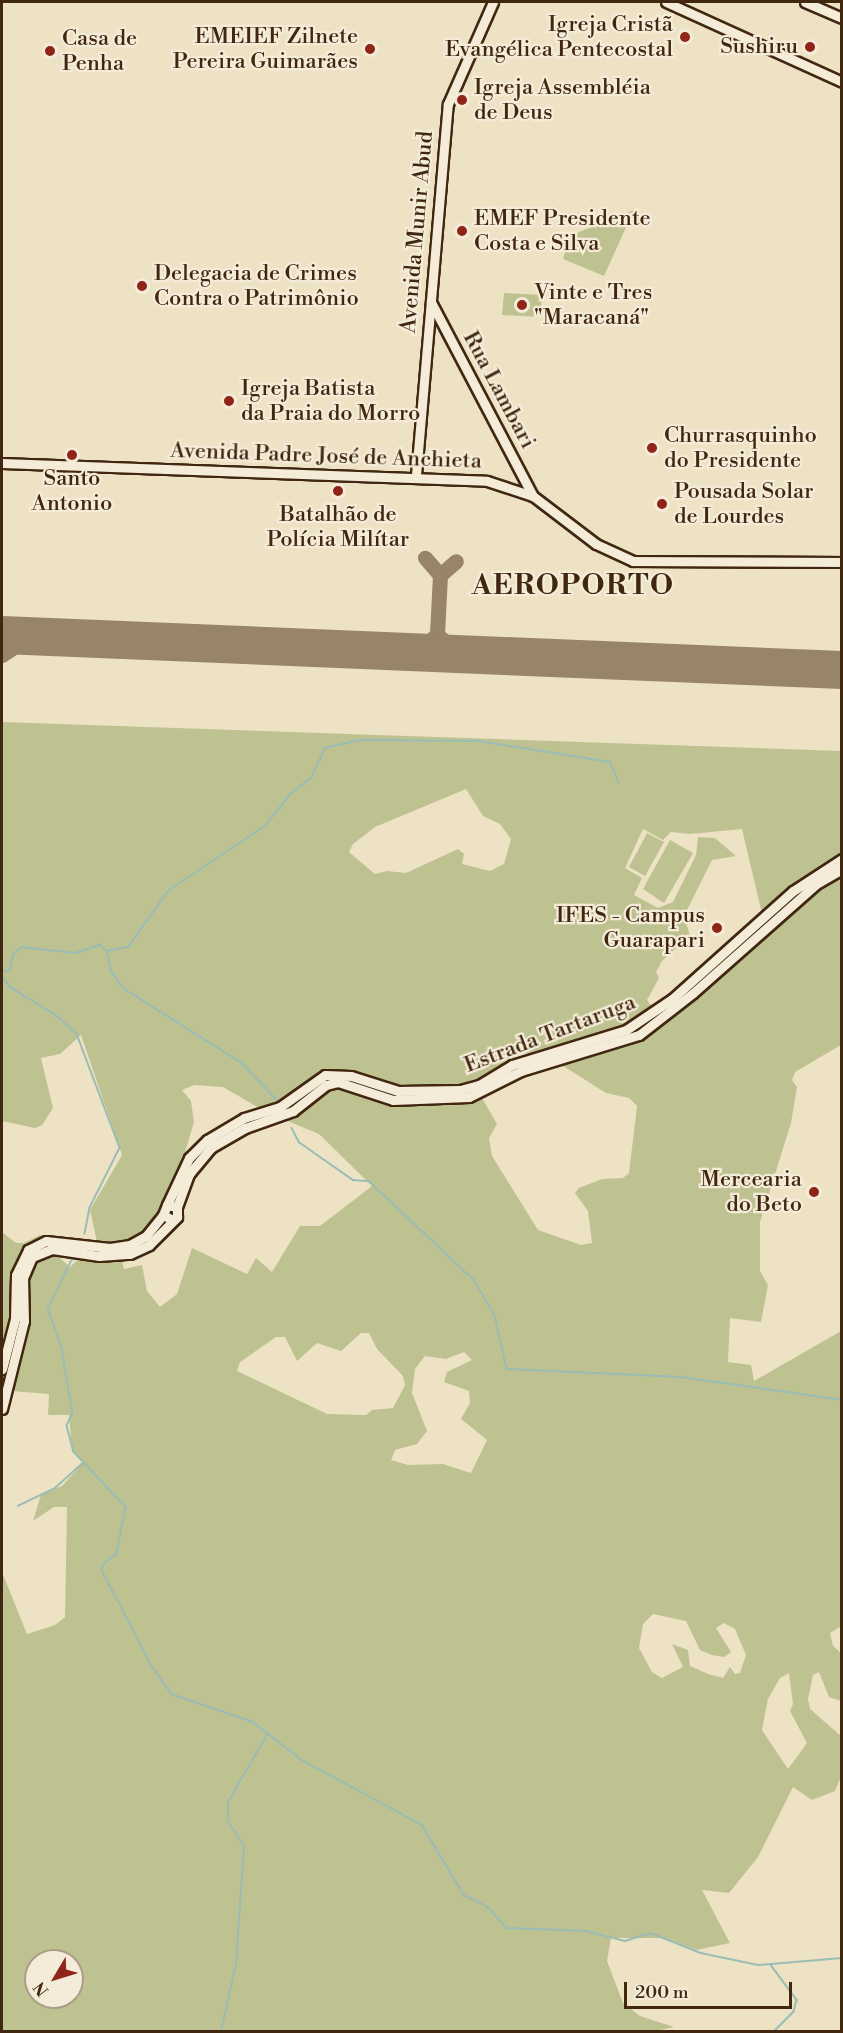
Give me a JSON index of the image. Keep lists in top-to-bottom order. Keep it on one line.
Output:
{"streets":{"street":["Avenida Munir Abud","Rua Lambari","Avenida Padre José de Anchieta","Estrada Tartaruga"]},"crossings":[["Avenida Munir Abud","Rua Lambari"],["Avenida Munir Abud","Avenida Padre José de Anchieta"],["Rua Lambari","Avenida Padre José de Anchieta"]],"districts":["AEROPORTO"],"places":["Igreja Cristã Evangélica Pentecostal","Sushiru","EMEIEF Zilnete Pereira Guimarães","Casa de Penha","Igreja Assembléia de Deus","EMEF Presidente Costa e Silva","Delegacia de Crimes Contra o Patrimônio","Vinte e Tres \"Maracaná\"","Igreja Batista da Praia do Morro","Churrasquinho do Presidente","Santo Antonio","Batalhão de Polícia Milítar","Pousada Solar de Lourdes","IFES - Campus Guarapari","Mercearia do Beto"],"scale_bar":"200 m","north":"bottom left"}
